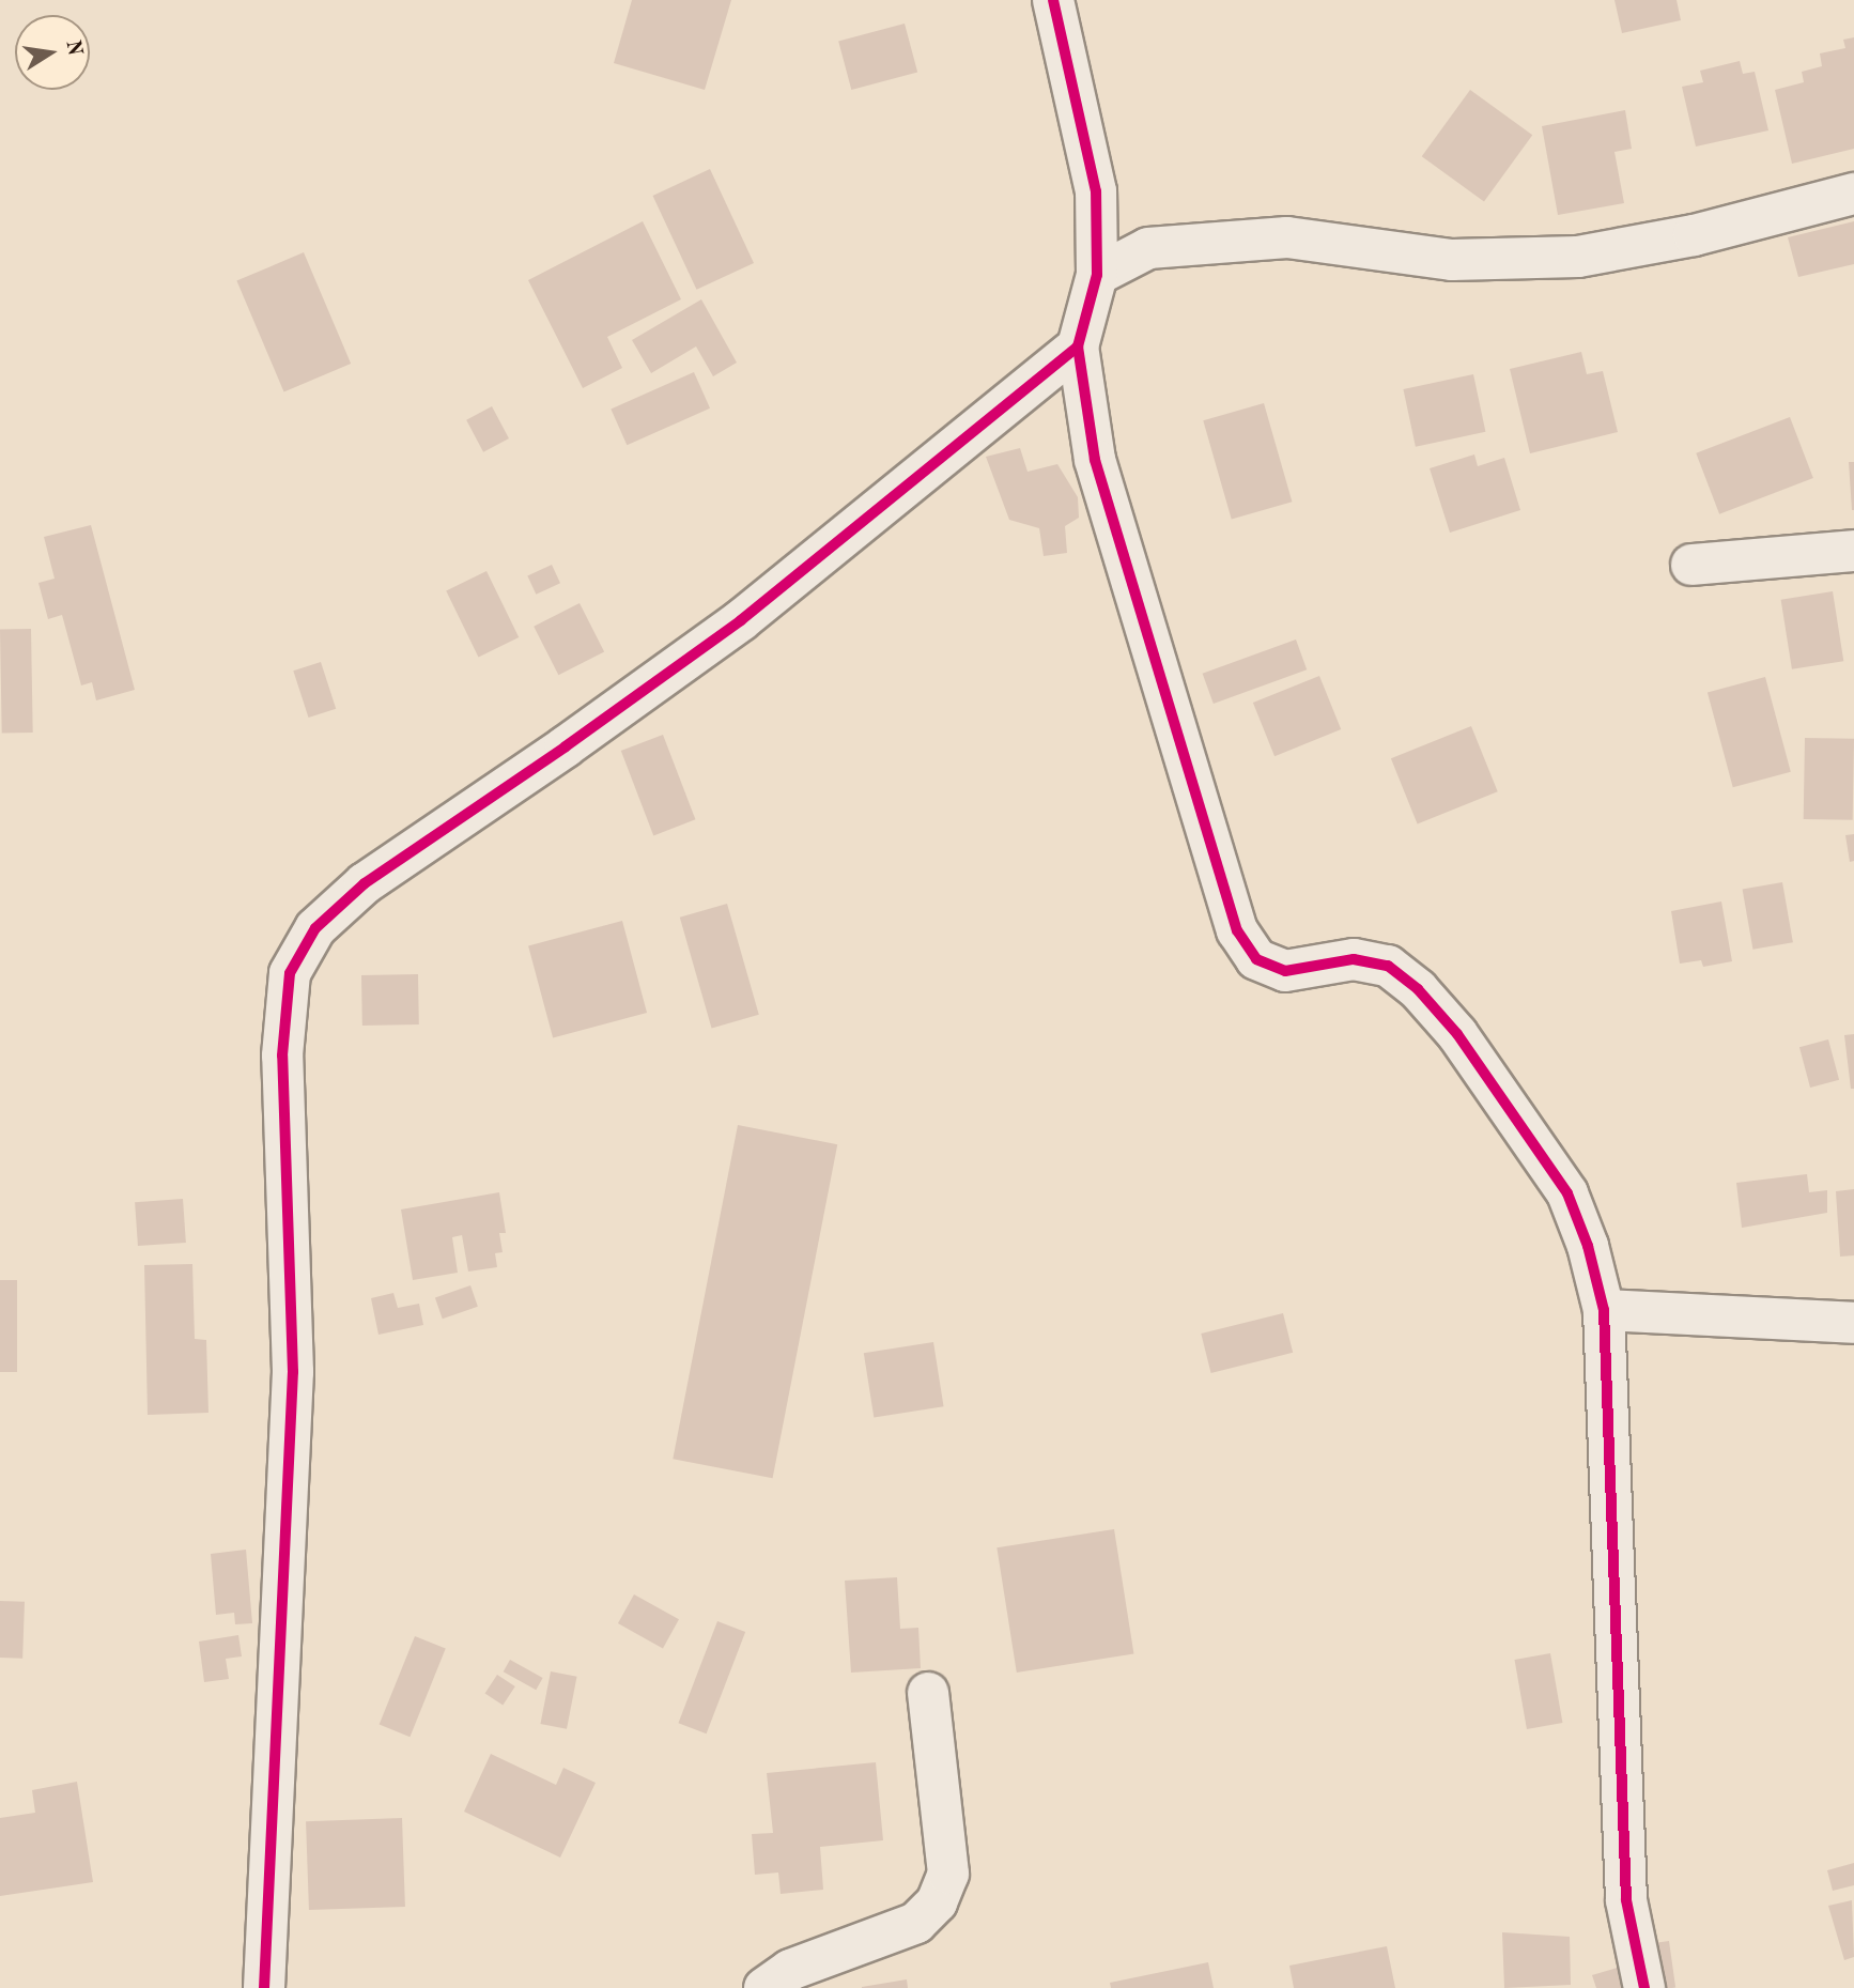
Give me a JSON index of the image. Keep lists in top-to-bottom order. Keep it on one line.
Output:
{"north":"right"}
